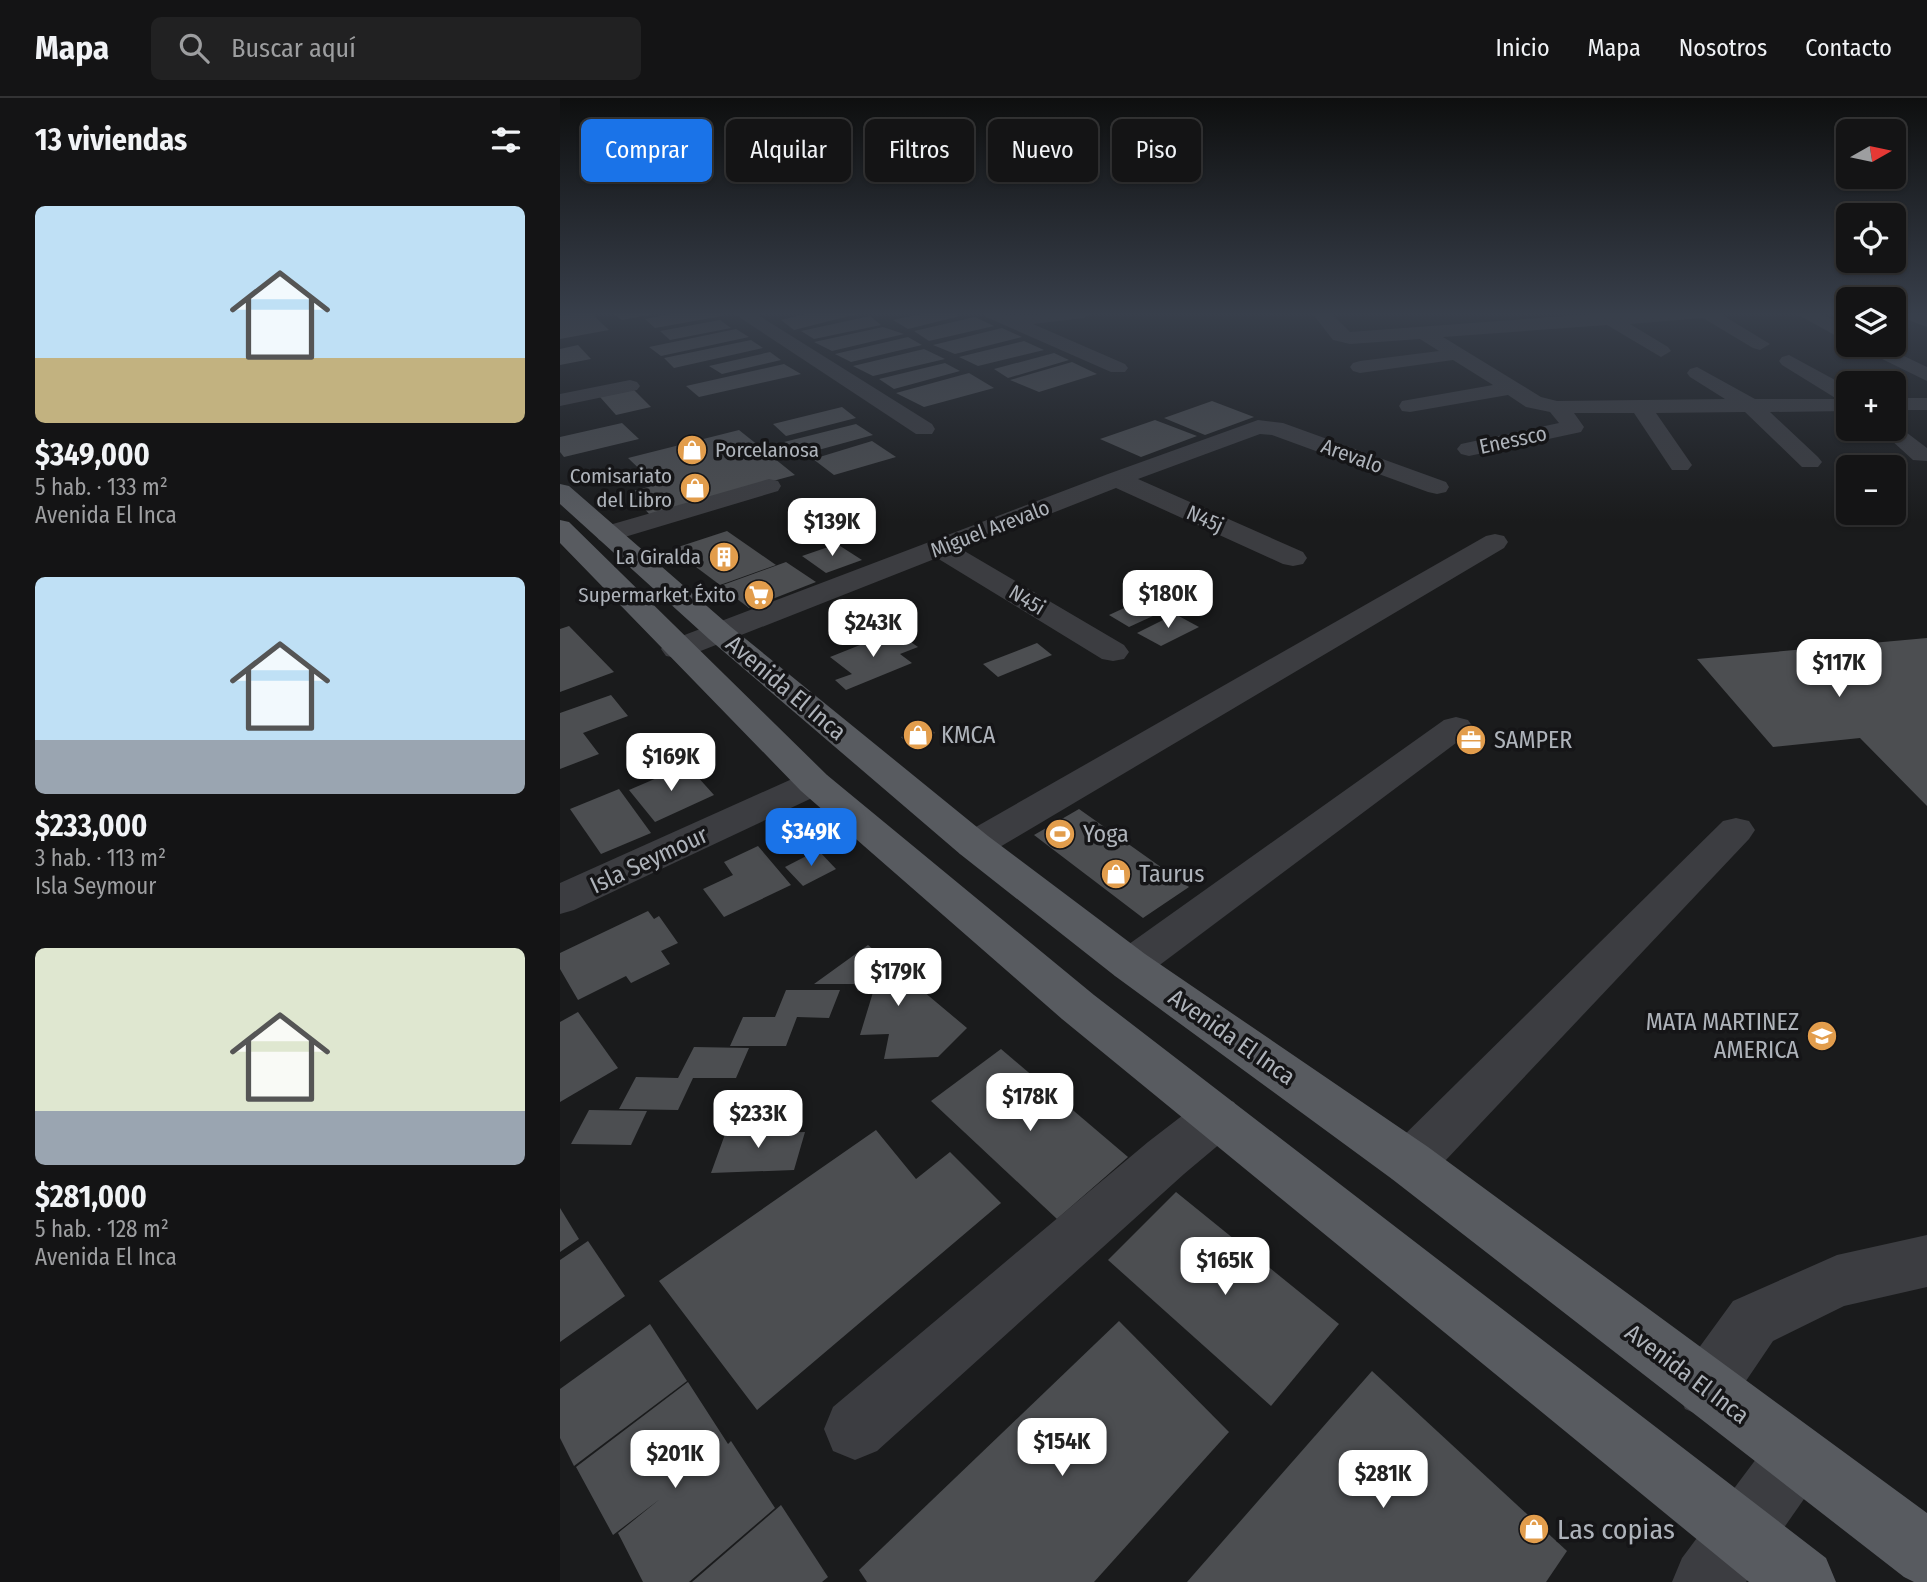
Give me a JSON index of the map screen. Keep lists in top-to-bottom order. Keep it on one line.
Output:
{"streets":{"main road":["Avenida El Inca"],"street":["Enessco","Arevalo","N45j","Miguel Arevalo","N45i","Isla Seymour"]},"crossings":[["Arevalo","Miguel Arevalo"],["N45j","Miguel Arevalo"],["Miguel Arevalo","N45i"],["Miguel Arevalo","Avenida El Inca"],["Avenida El Inca","Isla Seymour"]],"places":{"shop":["Porcelanosa","Comisariato del Libro","KMCA","Taurus","Las copias"],"building":["La Giralda"],"supermarket":["Supermarket Éxito"],"office":["SAMPER"],"sports":["Yoga"],"school or university":["MATA MARTINEZ AMERICA"]},"north":"right","page":{"header":"Mapa","search":"Buscar aquí","nav":["Inicio","Mapa","Nosotros","Contacto"],"heading":"13 viviendas","map_buttons":["+","−"],"chip":["Comprar","Alquilar","Filtros","Nuevo","Piso"],"list":[{"name":"$349,000","note":"5 hab. · 133 m² · Avenida El Inca"},{"name":"$233,000","note":"3 hab. · 113 m² · Isla Seymour"},{"name":"$281,000","note":"5 hab. · 128 m² · Avenida El Inca"}],"price":["$139K","$180K","$243K","$117K","$169K","$349K","$179K","$178K","$233K","$165K","$154K","$201K","$281K"]}}
